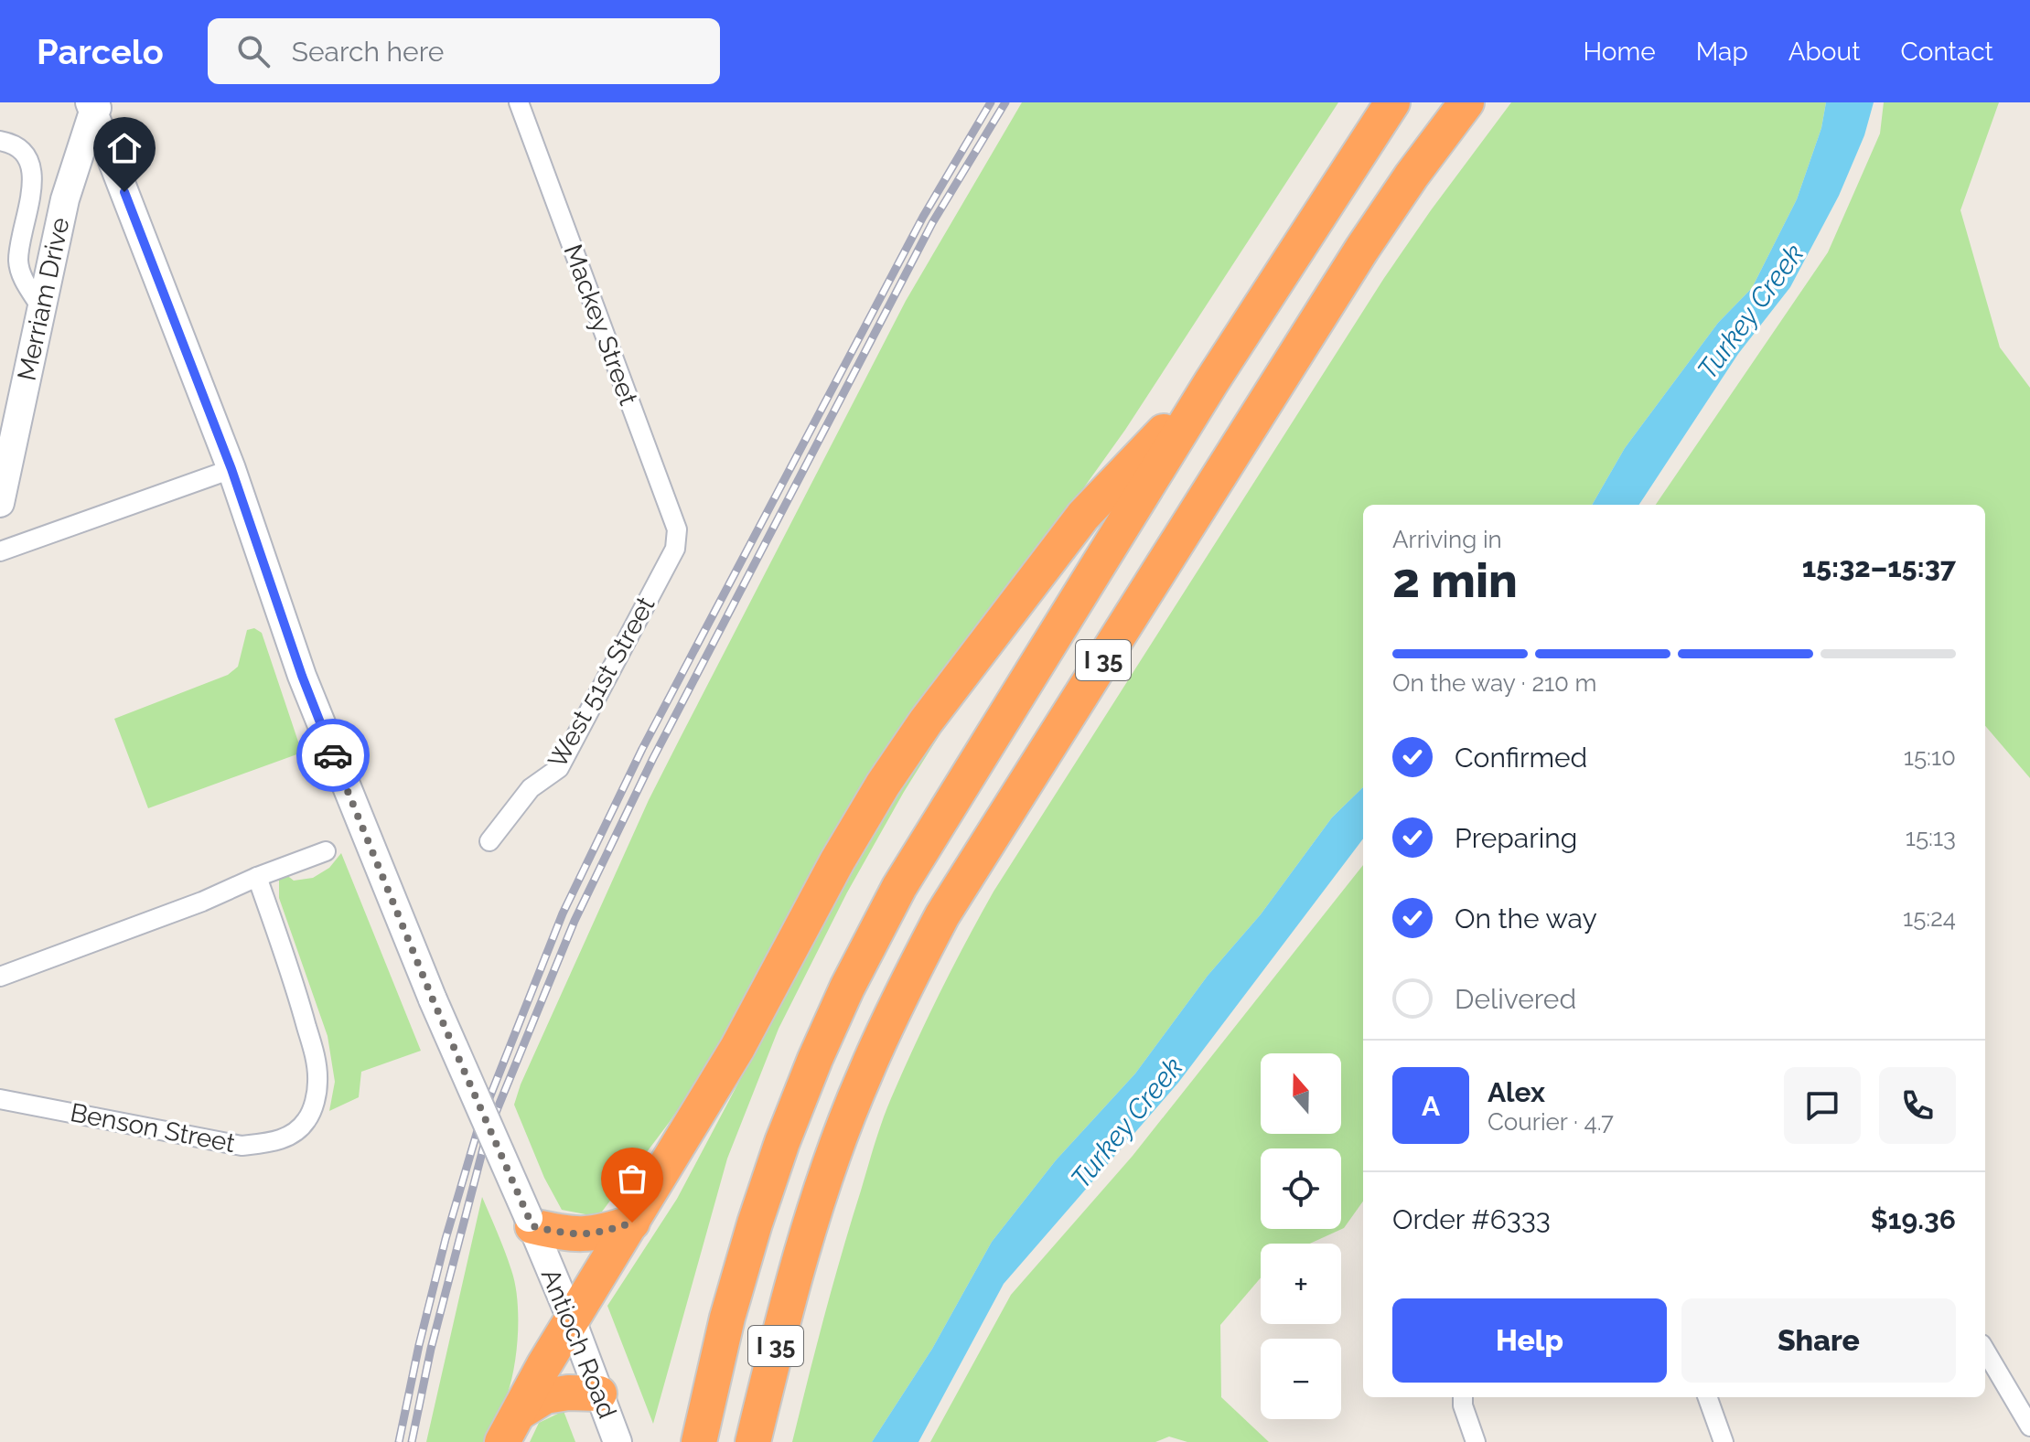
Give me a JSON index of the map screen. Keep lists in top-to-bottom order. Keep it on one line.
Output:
{"streets":{"highway":["I 35"],"main road":["Merriam Drive","Antioch Road"],"street":["Mackey Street","West 51st Street","Benson Street"]},"crossings":[["Merriam Drive","Antioch Road"],["Mackey Street","West 51st Street"]],"water":["Turkey Creek"],"north":"top","page":{"header":"Parcelo","search":"Search here","nav":["Home","Map","About","Contact"],"heading":["2 min","Arriving in","15:32–15:37"],"panel":["Alex","Courier · 4.7","Order #6333","$19.36"],"bar":"On the way · 210 m","list":[["Confirmed","15:10"],["Preparing","15:13"],["On the way","15:24"],"Delivered"],"map_buttons":["+","−"],"round":"A","buttons":["Help","Share"]}}
